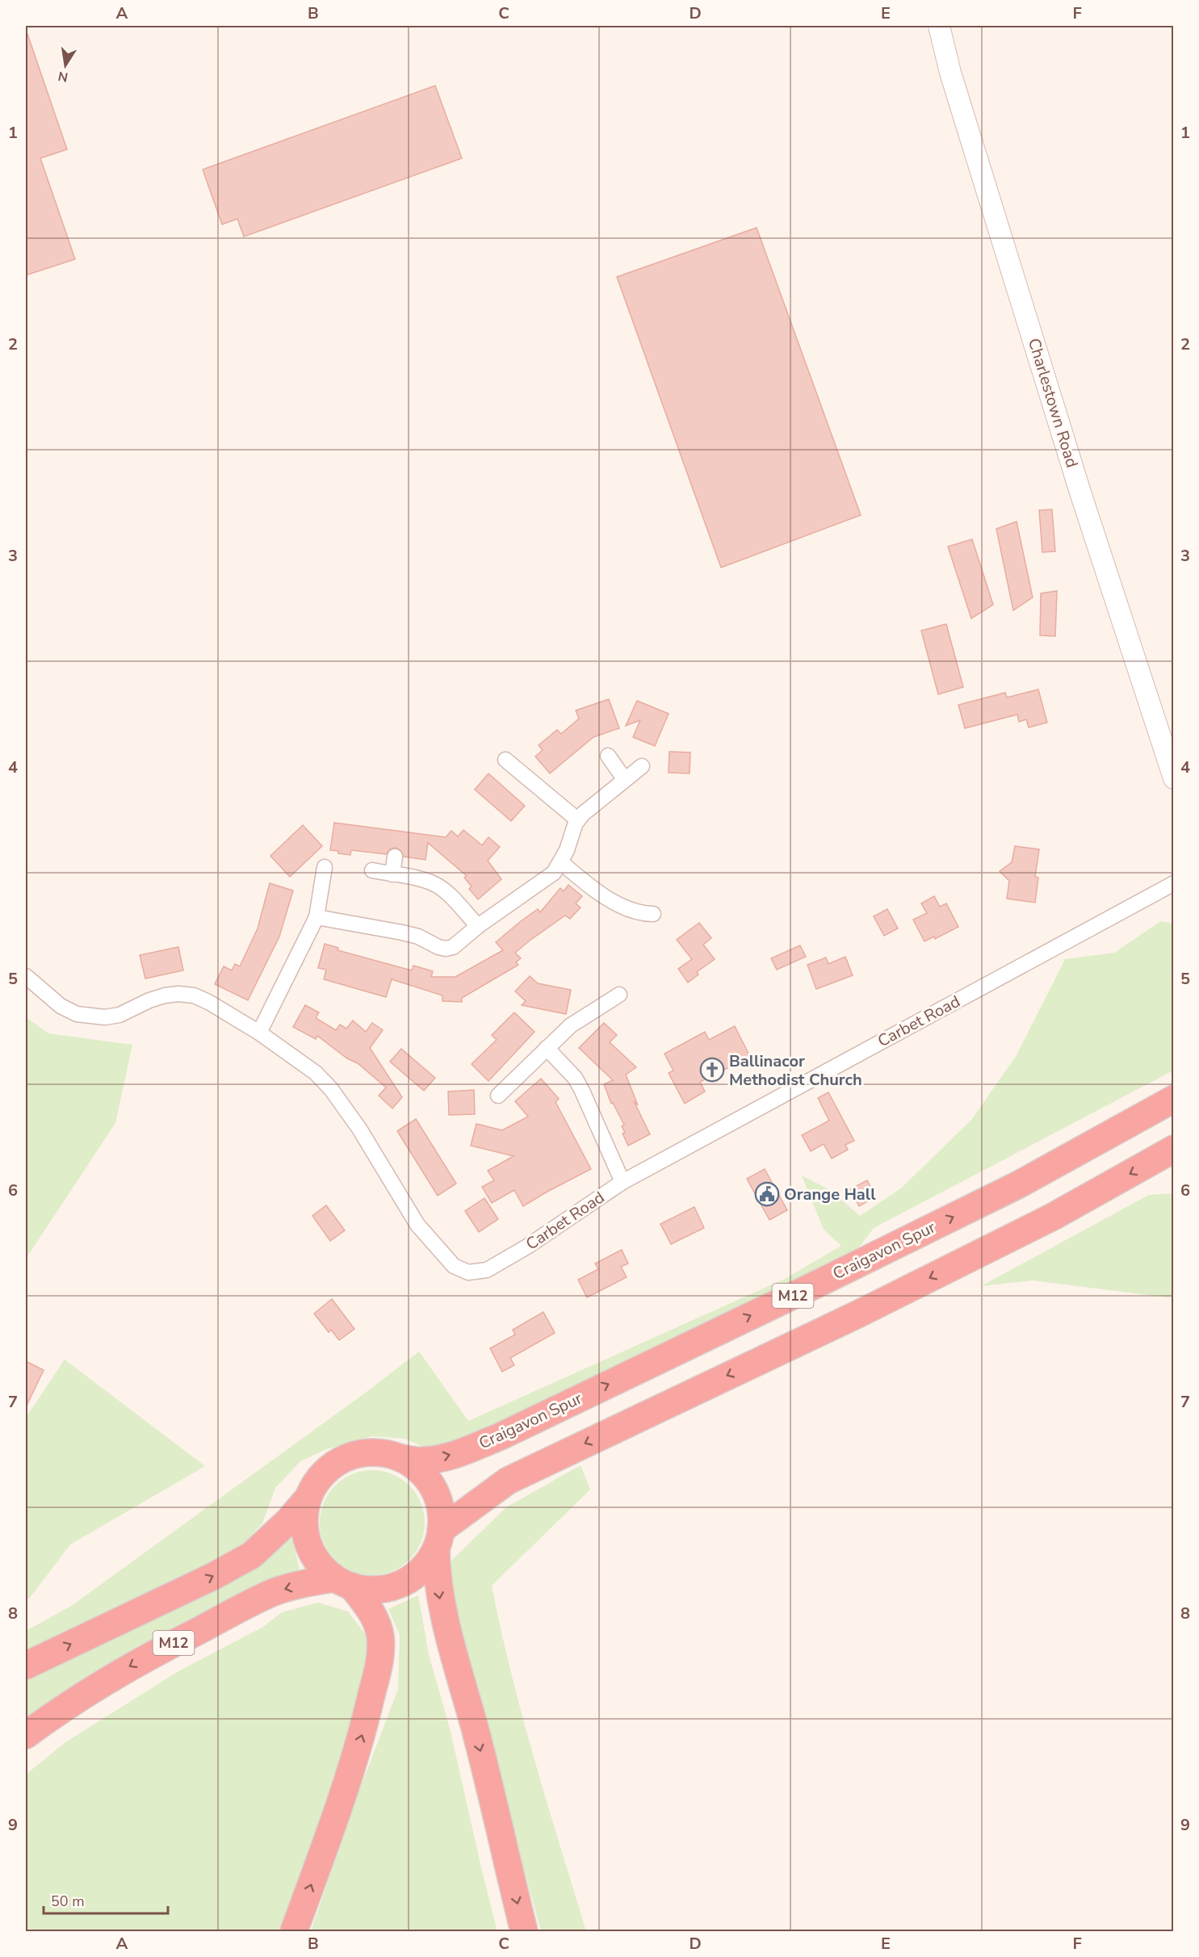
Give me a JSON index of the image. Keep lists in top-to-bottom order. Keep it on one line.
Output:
{"streets":{"highway":["Craigavon Spur","M12"],"main road":["Charlestown Road"],"street":["Carbet Road"]},"crossings":[["Craigavon Spur","M12"]],"places":{"church":["Ballinacor Methodist Church"],"public building":["Orange Hall"]},"scale_bar":"50 m","north":"bottom","grid":{"columns":["A","B","C","D","E","F"],"rows":["1","2","3","4","5","6","7","8","9"]}}
